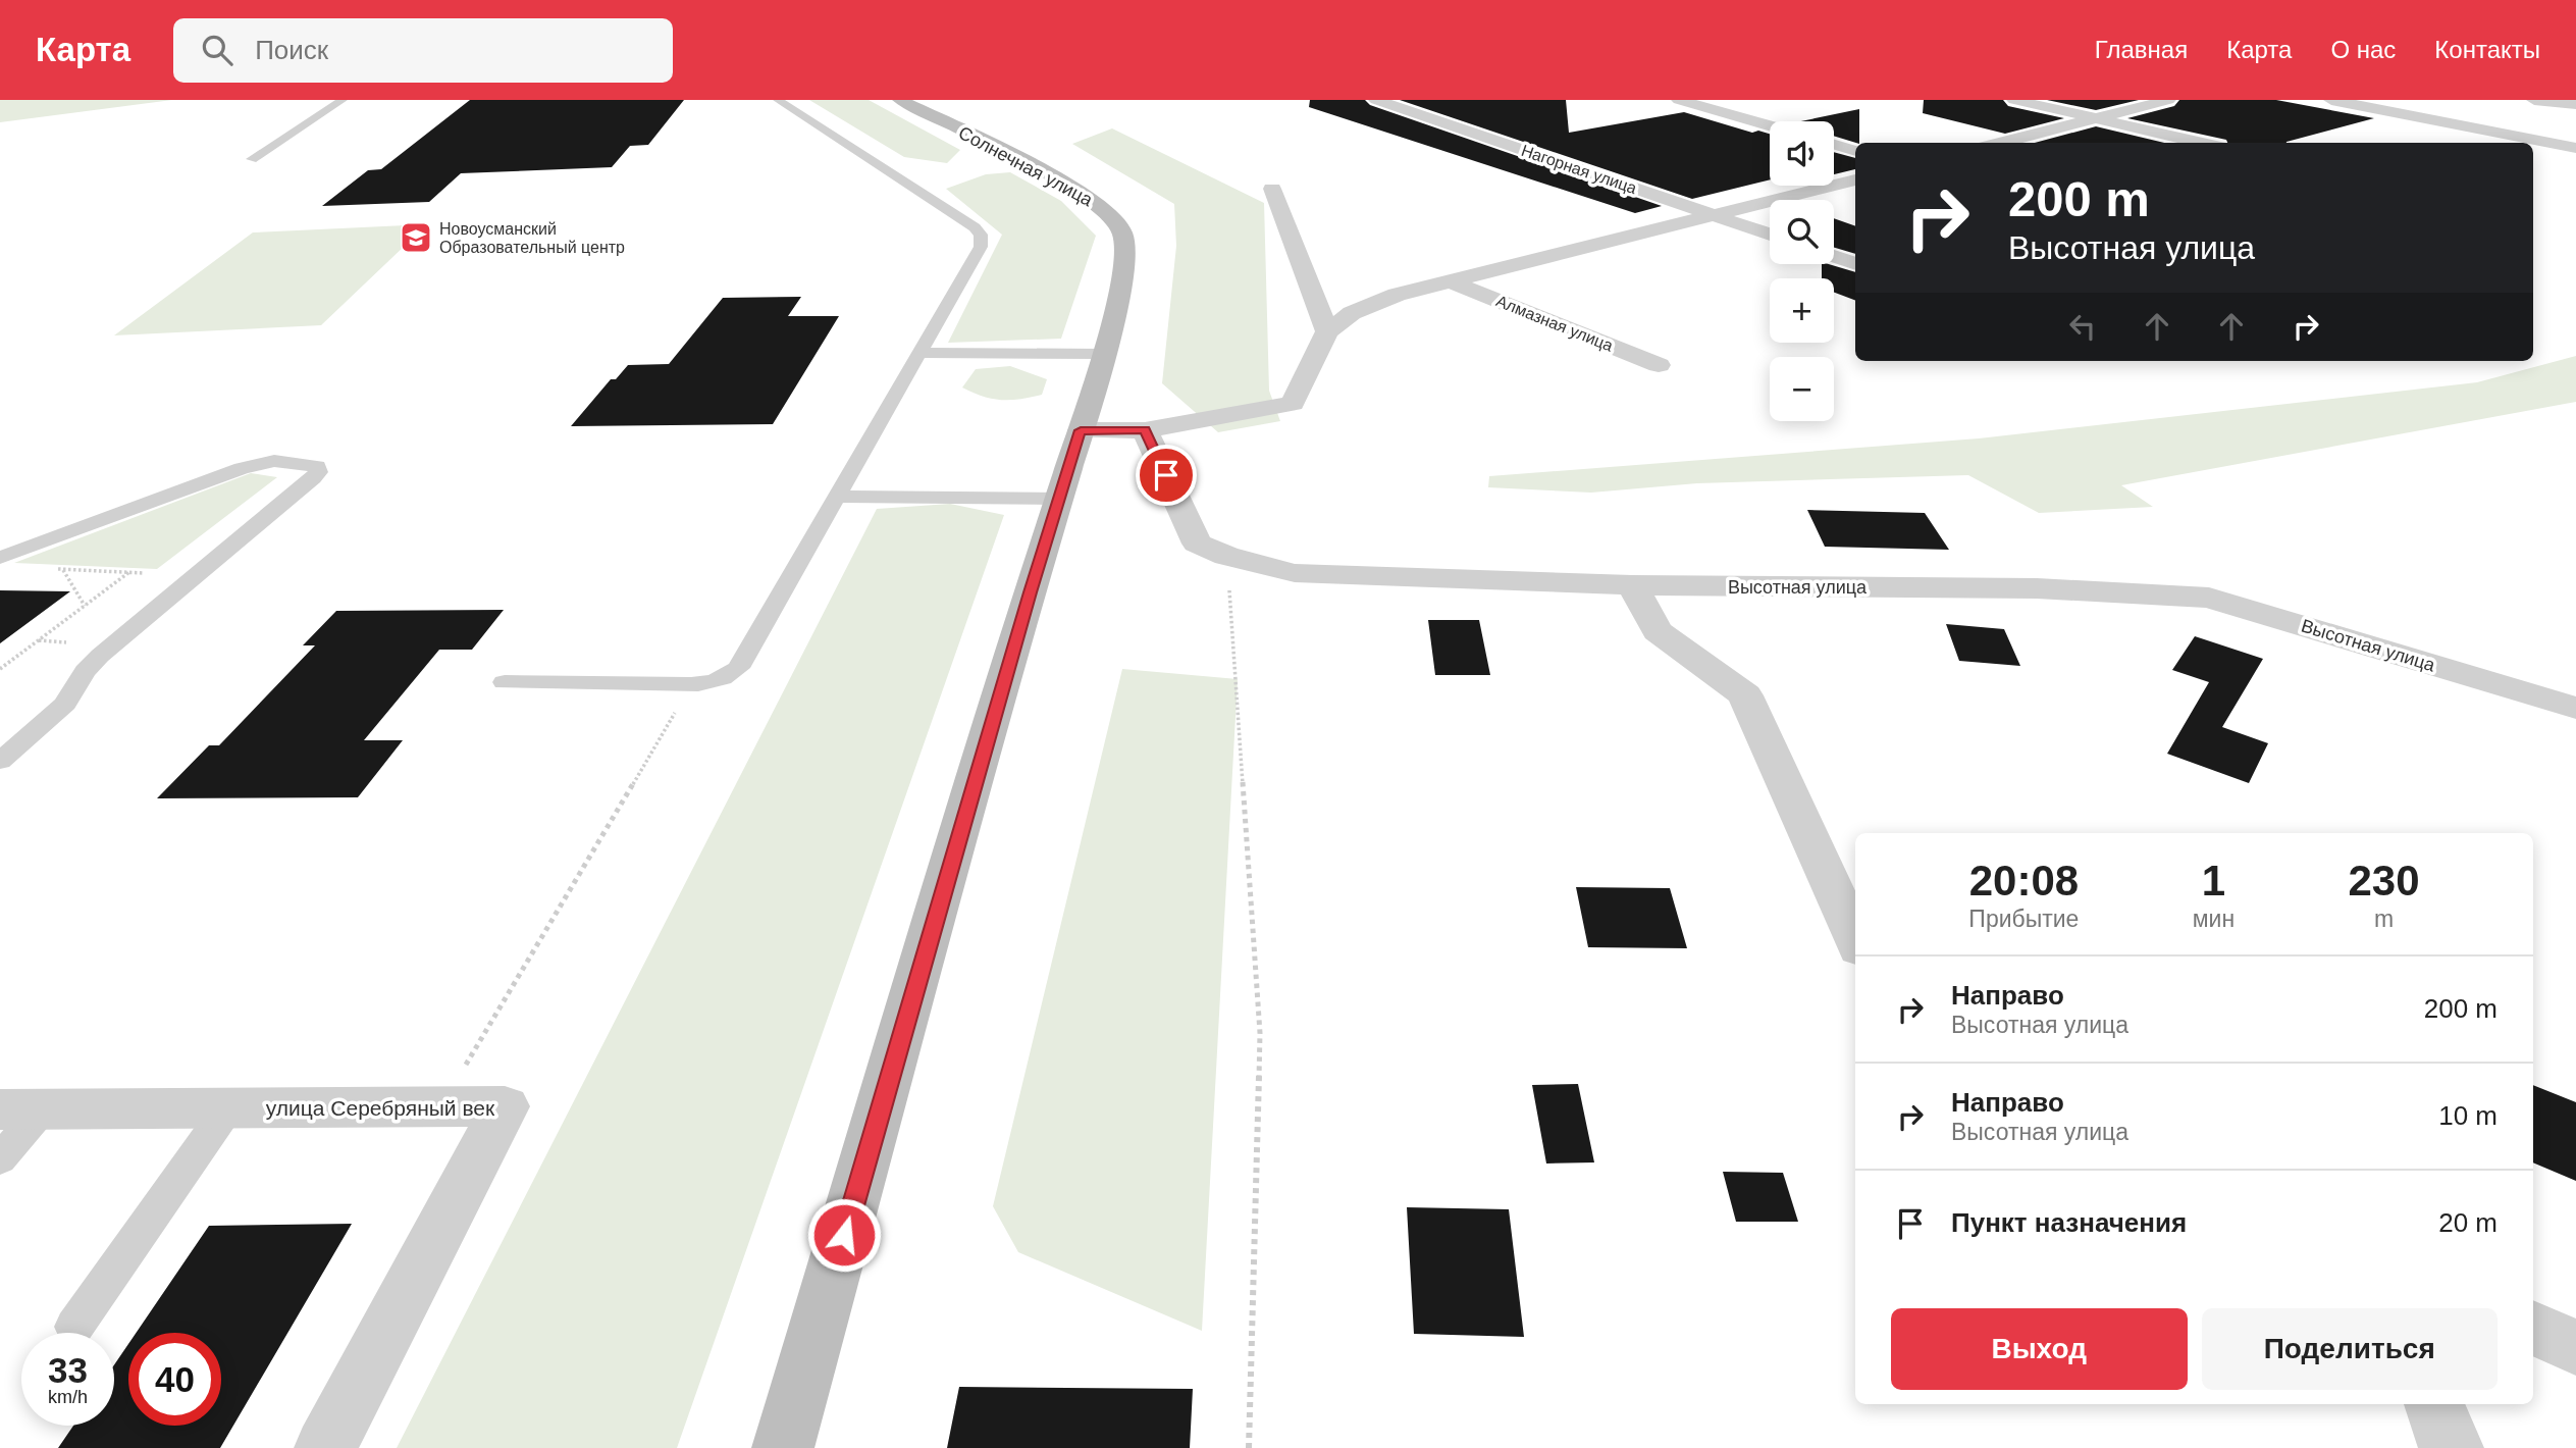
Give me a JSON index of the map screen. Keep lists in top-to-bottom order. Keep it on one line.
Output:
{"streets":{"street":["Солнечная улица","Нагорная улица","Алмазная улица","Высотная улица","улица Серебряный век"]},"places":{"school or university":["Новоусманский Образовательный центр"]},"page":{"header":"Карта","search":"Поиск","nav":["Главная","Карта","О нас","Контакты"],"map_buttons":["+","−"],"turn":["200 m","Высотная улица"],"eta":["20:08","Прибытие","1","мин","230","m"],"list":[{"name":"Направо","note":"Высотная улица","value":"200 m"},{"name":"Направо","note":"Высотная улица","value":"10 m"},{"name":"Пункт назначения","value":"20 m"}],"buttons":["Выход","Поделиться"],"speed":"33 km/h","limit":"40"}}
